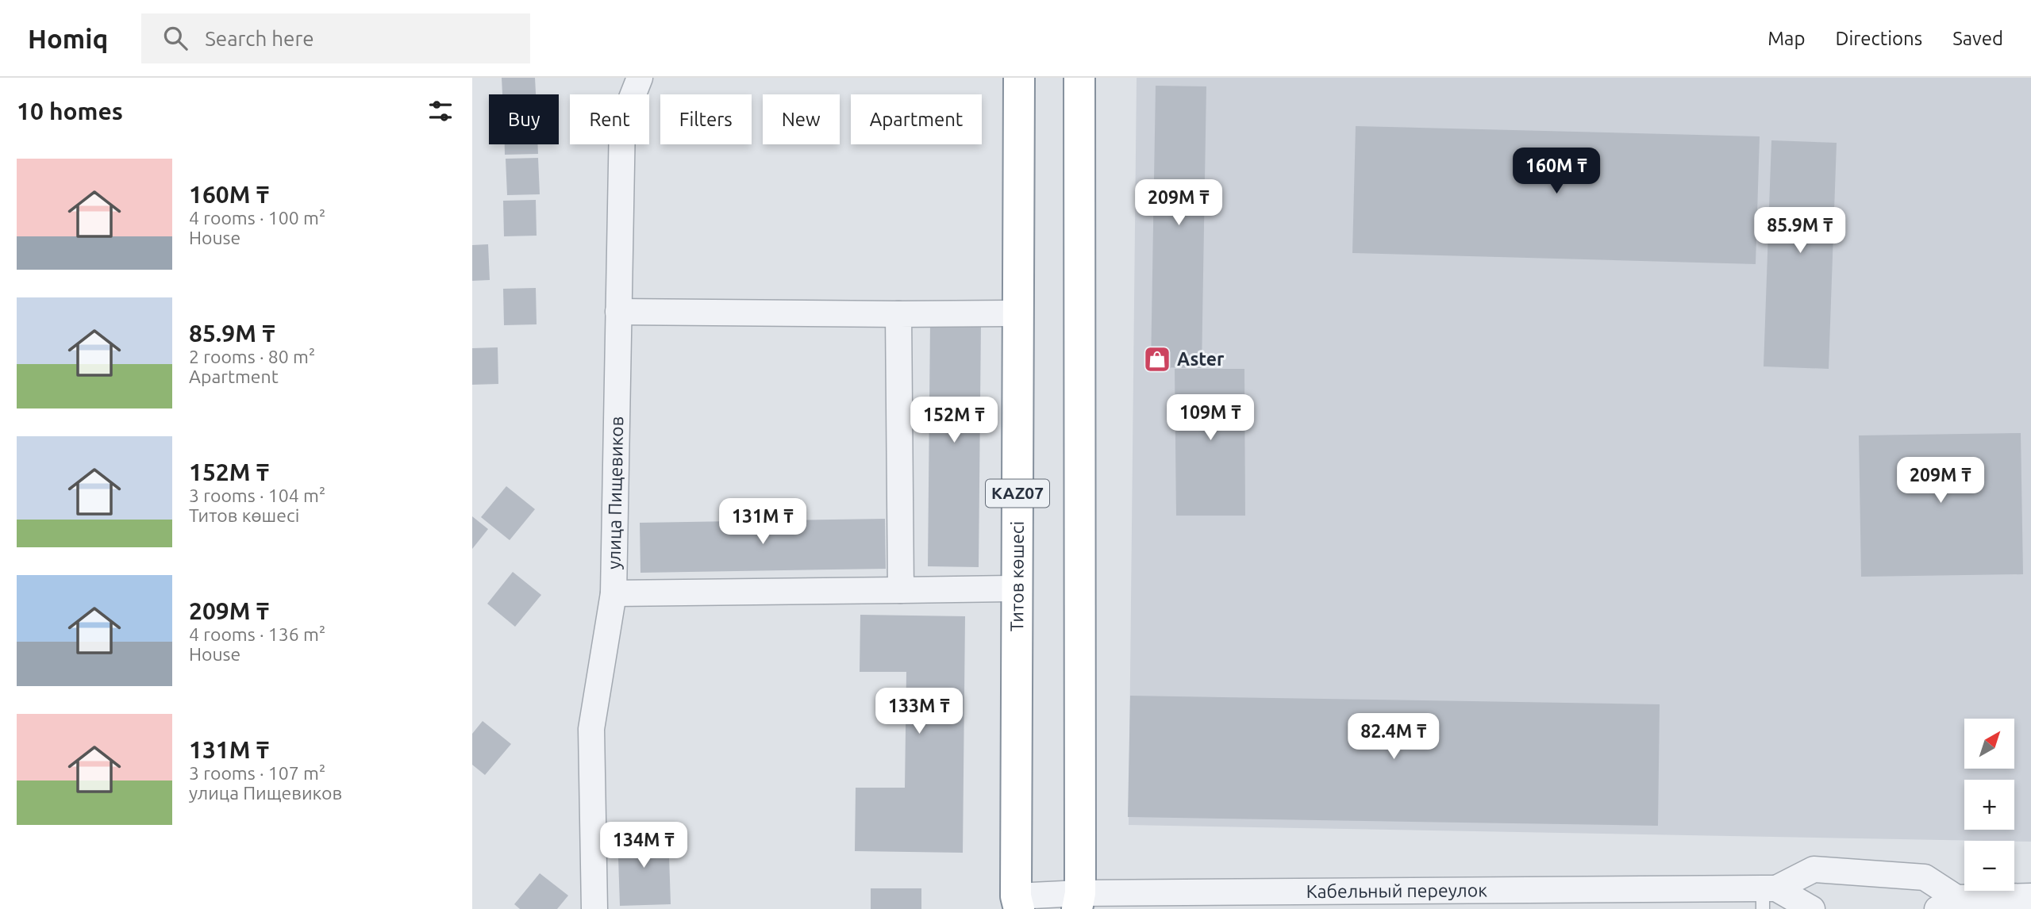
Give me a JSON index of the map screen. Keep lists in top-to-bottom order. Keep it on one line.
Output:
{"streets":{"highway":["KAZ07","Титов көшесі"],"street":["улица Пищевиков","Кабельный переулок"]},"crossings":[["Титов көшесі","Кабельный переулок"]],"places":{"shop":["Aster"]},"north":"top right","page":{"header":"Homiq","search":"Search here","nav":["Map","Directions","Saved"],"heading":"10 homes","chip":["Buy","Rent","Filters","New","Apartment"],"list":[{"name":"160M ₸","note":"4 rooms · 100 m² · House"},{"name":"85.9M ₸","note":"2 rooms · 80 m² · Apartment"},{"name":"152M ₸","note":"3 rooms · 104 m² · Титов көшесі"},{"name":"209M ₸","note":"4 rooms · 136 m² · House"},{"name":"131M ₸","note":"3 rooms · 107 m² · улица Пищевиков"}],"price":["160M ₸","209M ₸","85.9M ₸","109M ₸","152M ₸","209M ₸","131M ₸","133M ₸","82.4M ₸","134M ₸"],"map_buttons":["+","−"]}}
